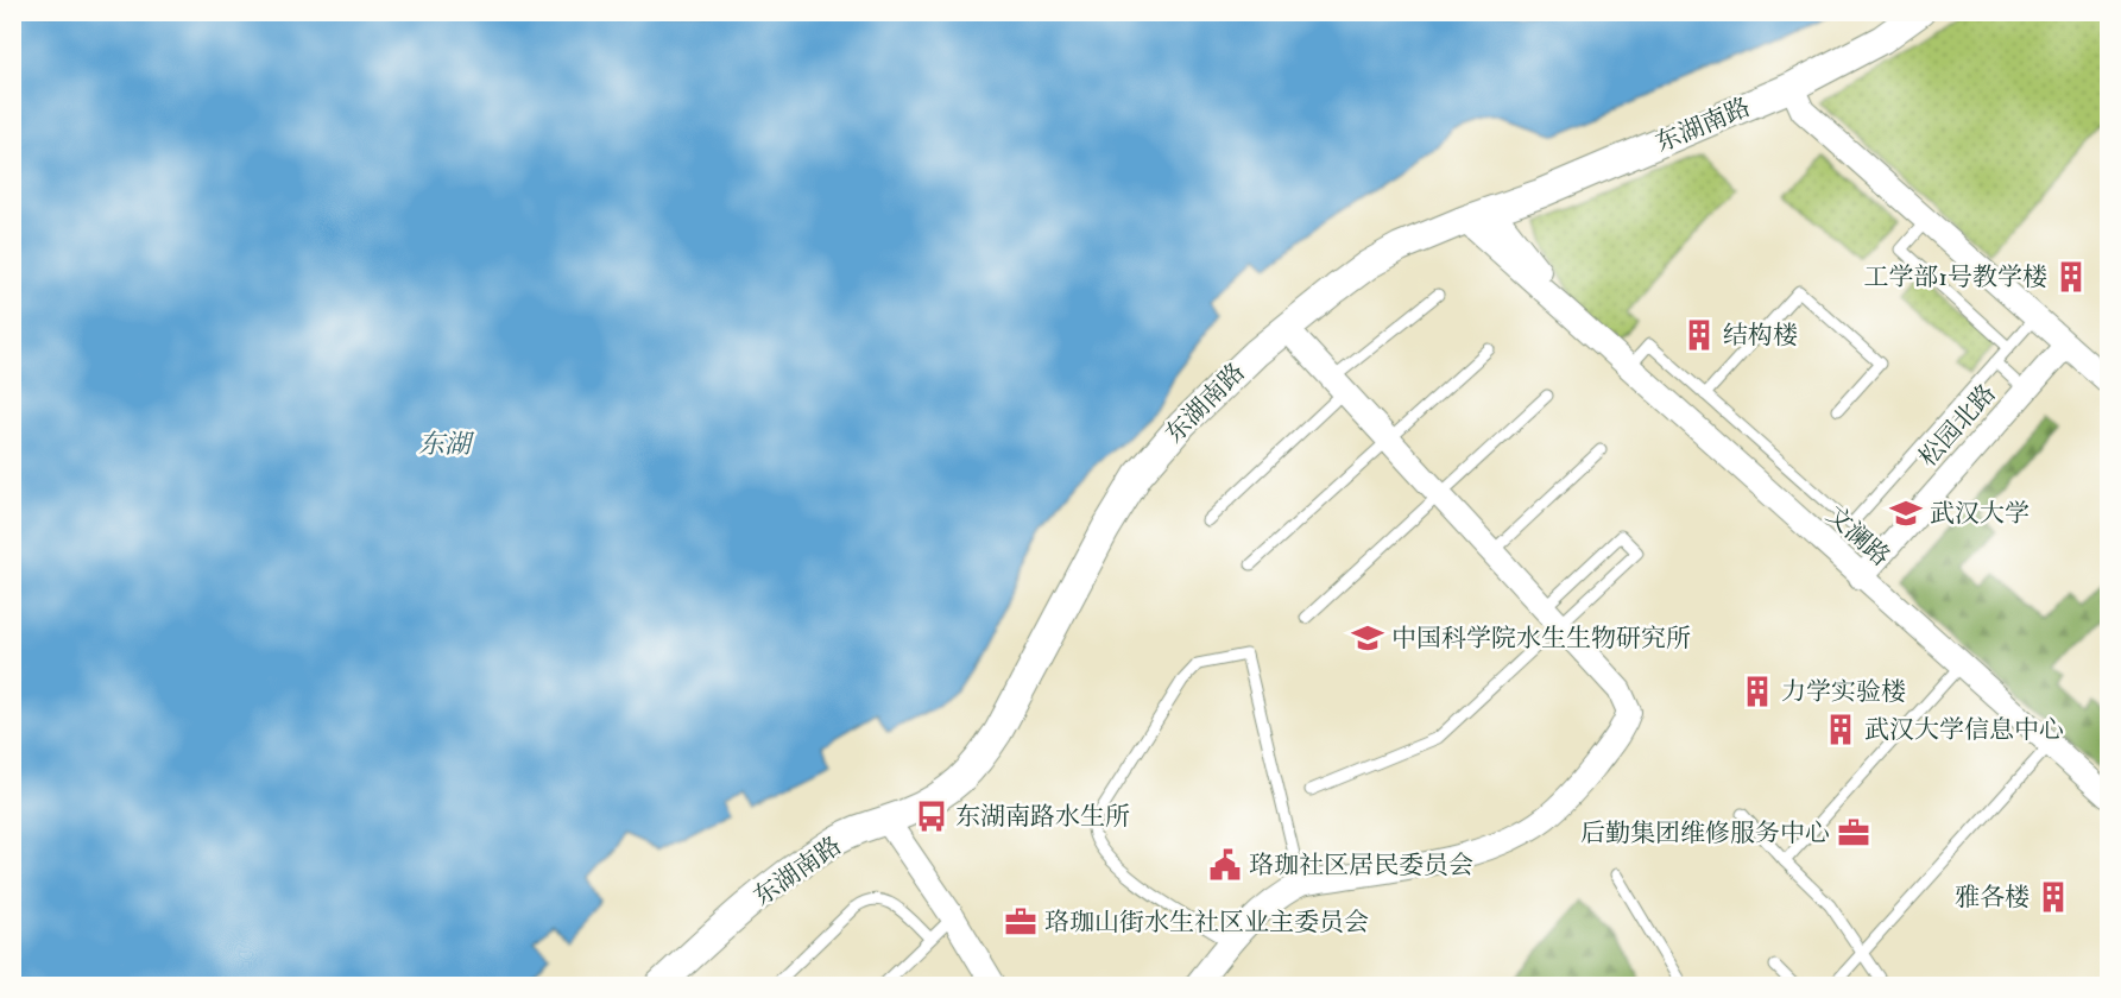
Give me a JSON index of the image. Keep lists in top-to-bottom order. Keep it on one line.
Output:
{"streets":{"street":["东湖南路","松园北路","文澜路"]},"crossings":[["东湖南路","文澜路"],["松园北路","文澜路"]],"water":["东湖"],"places":{"building":["工学部1号教学楼","结构楼","力学实验楼","武汉大学信息中心","雅各楼"],"school or university":["武汉大学","中国科学院水生生物研究所"],"bus stop":["东湖南路水生所"],"office":["后勤集团维修服务中心","珞珈山街水生社区业主委员会"],"public building":["珞珈社区居民委员会"]}}
